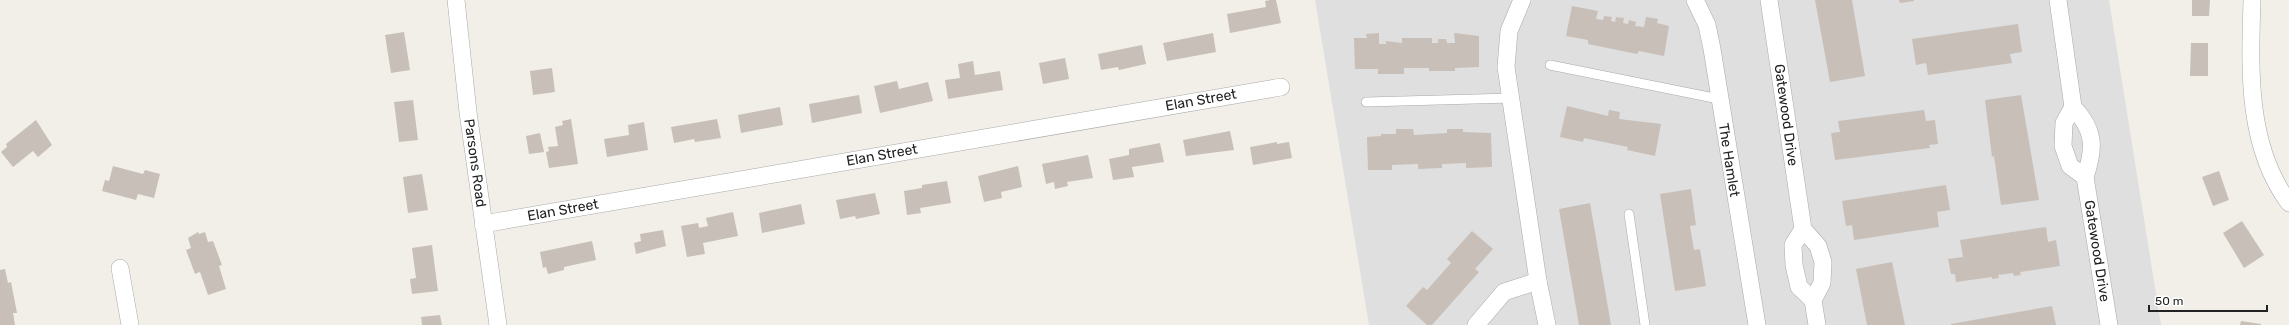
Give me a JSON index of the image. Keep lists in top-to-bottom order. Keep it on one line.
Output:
{"streets":{"street":["Elan Street","Gatewood Drive","The Hamlet","Parsons Road"]},"crossings":[["Elan Street","Parsons Road"]],"scale_bar":"50 m"}
